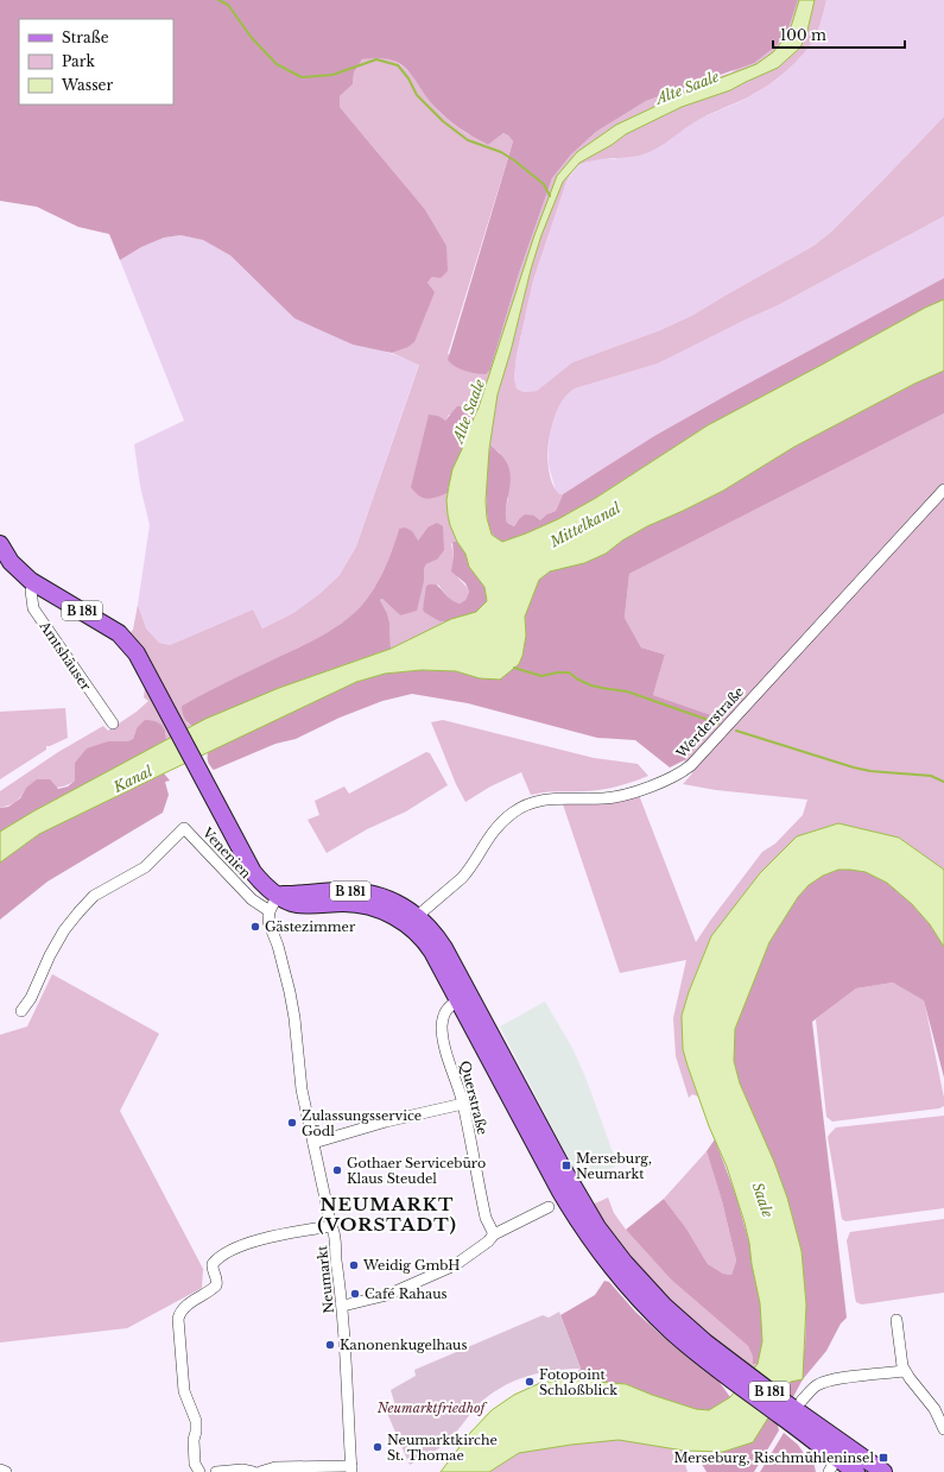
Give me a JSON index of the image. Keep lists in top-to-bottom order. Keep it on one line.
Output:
{"streets":{"main road":["B 181"],"street":["Amtshäuser","Werderstraße","Venenien","Querstraße","Neumarkt"]},"crossings":[["B 181","Amtshäuser"],["B 181","Werderstraße"],["B 181","Querstraße"],["Venenien","Neumarkt"]],"districts":["NEUMARKT (VORSTADT)"],"water":["Alte Saale","Mittelkanal","Kanal","Saale"],"parks":["Neumarktfriedhof"],"places":{"other":["Gästezimmer","Zulassungsservice Gödl","Gothaer Servicebüro Klaus Steudel","Weidig GmbH","Café Rahaus","Kanonenkugelhaus","Fotopoint Schloßblick","Neumarktkirche St. Thomae"],"transit":["Merseburg, Neumarkt","Merseburg, Rischmühleninsel"]},"legend":["Straße","Park","Wasser"],"scale_bar":"100 m"}
